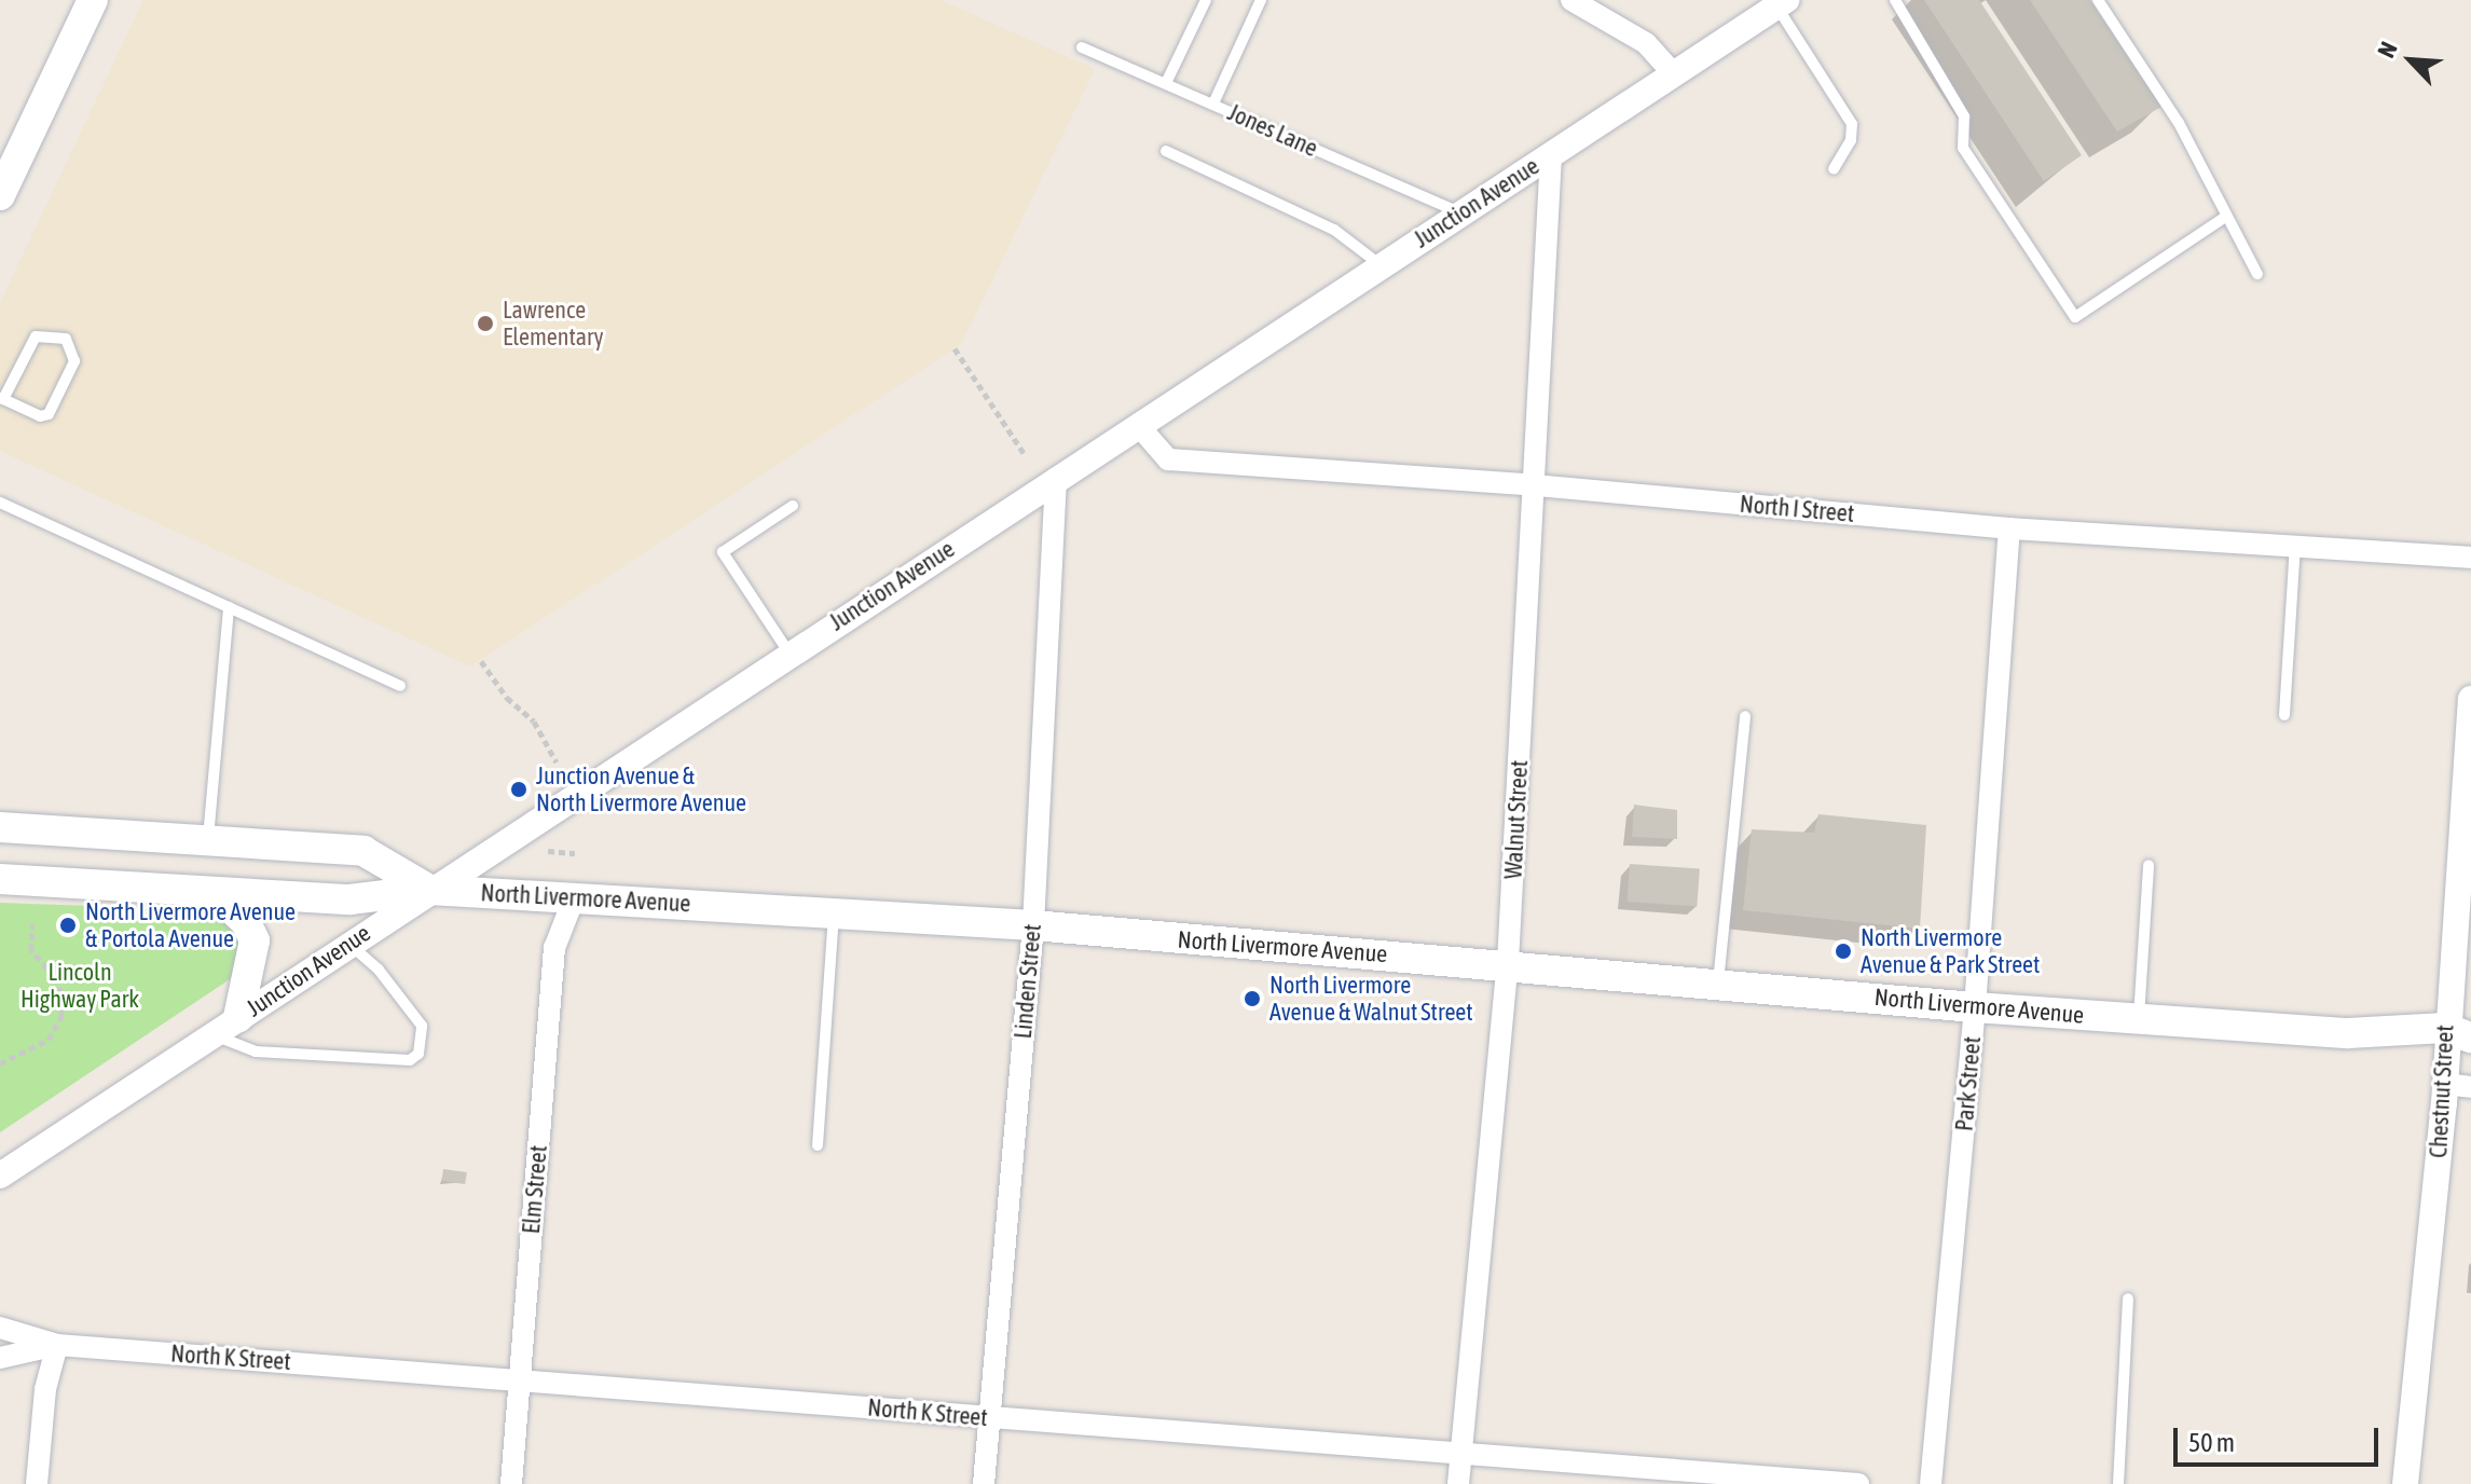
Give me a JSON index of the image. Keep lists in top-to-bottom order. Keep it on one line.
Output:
{"streets":{"main road":["North Livermore Avenue"],"street":["Junction Avenue","North I Street","Walnut Street","Linden Street","Park Street","Chestnut Street","Elm Street","North K Street"],"lane":["Jones Lane"]},"crossings":[["Jones Lane","Junction Avenue"],["Junction Avenue","North I Street"],["Junction Avenue","Walnut Street"],["Junction Avenue","North Livermore Avenue"],["Junction Avenue","Linden Street"],["North I Street","Walnut Street"],["North I Street","Park Street"],["Walnut Street","North Livermore Avenue"],["Walnut Street","North K Street"],["North Livermore Avenue","Linden Street"],["North Livermore Avenue","Park Street"],["North Livermore Avenue","Chestnut Street"],["North Livermore Avenue","Elm Street"],["Linden Street","North K Street"],["Elm Street","North K Street"]],"parks":["Lincoln Highway Park"],"places":["Lawrence Elementary","Junction Avenue & North Livermore Avenue","North Livermore Avenue & Portola Avenue","North Livermore Avenue & Park Street","North Livermore Avenue & Walnut Street"],"scale_bar":"50 m","north":"top left"}
